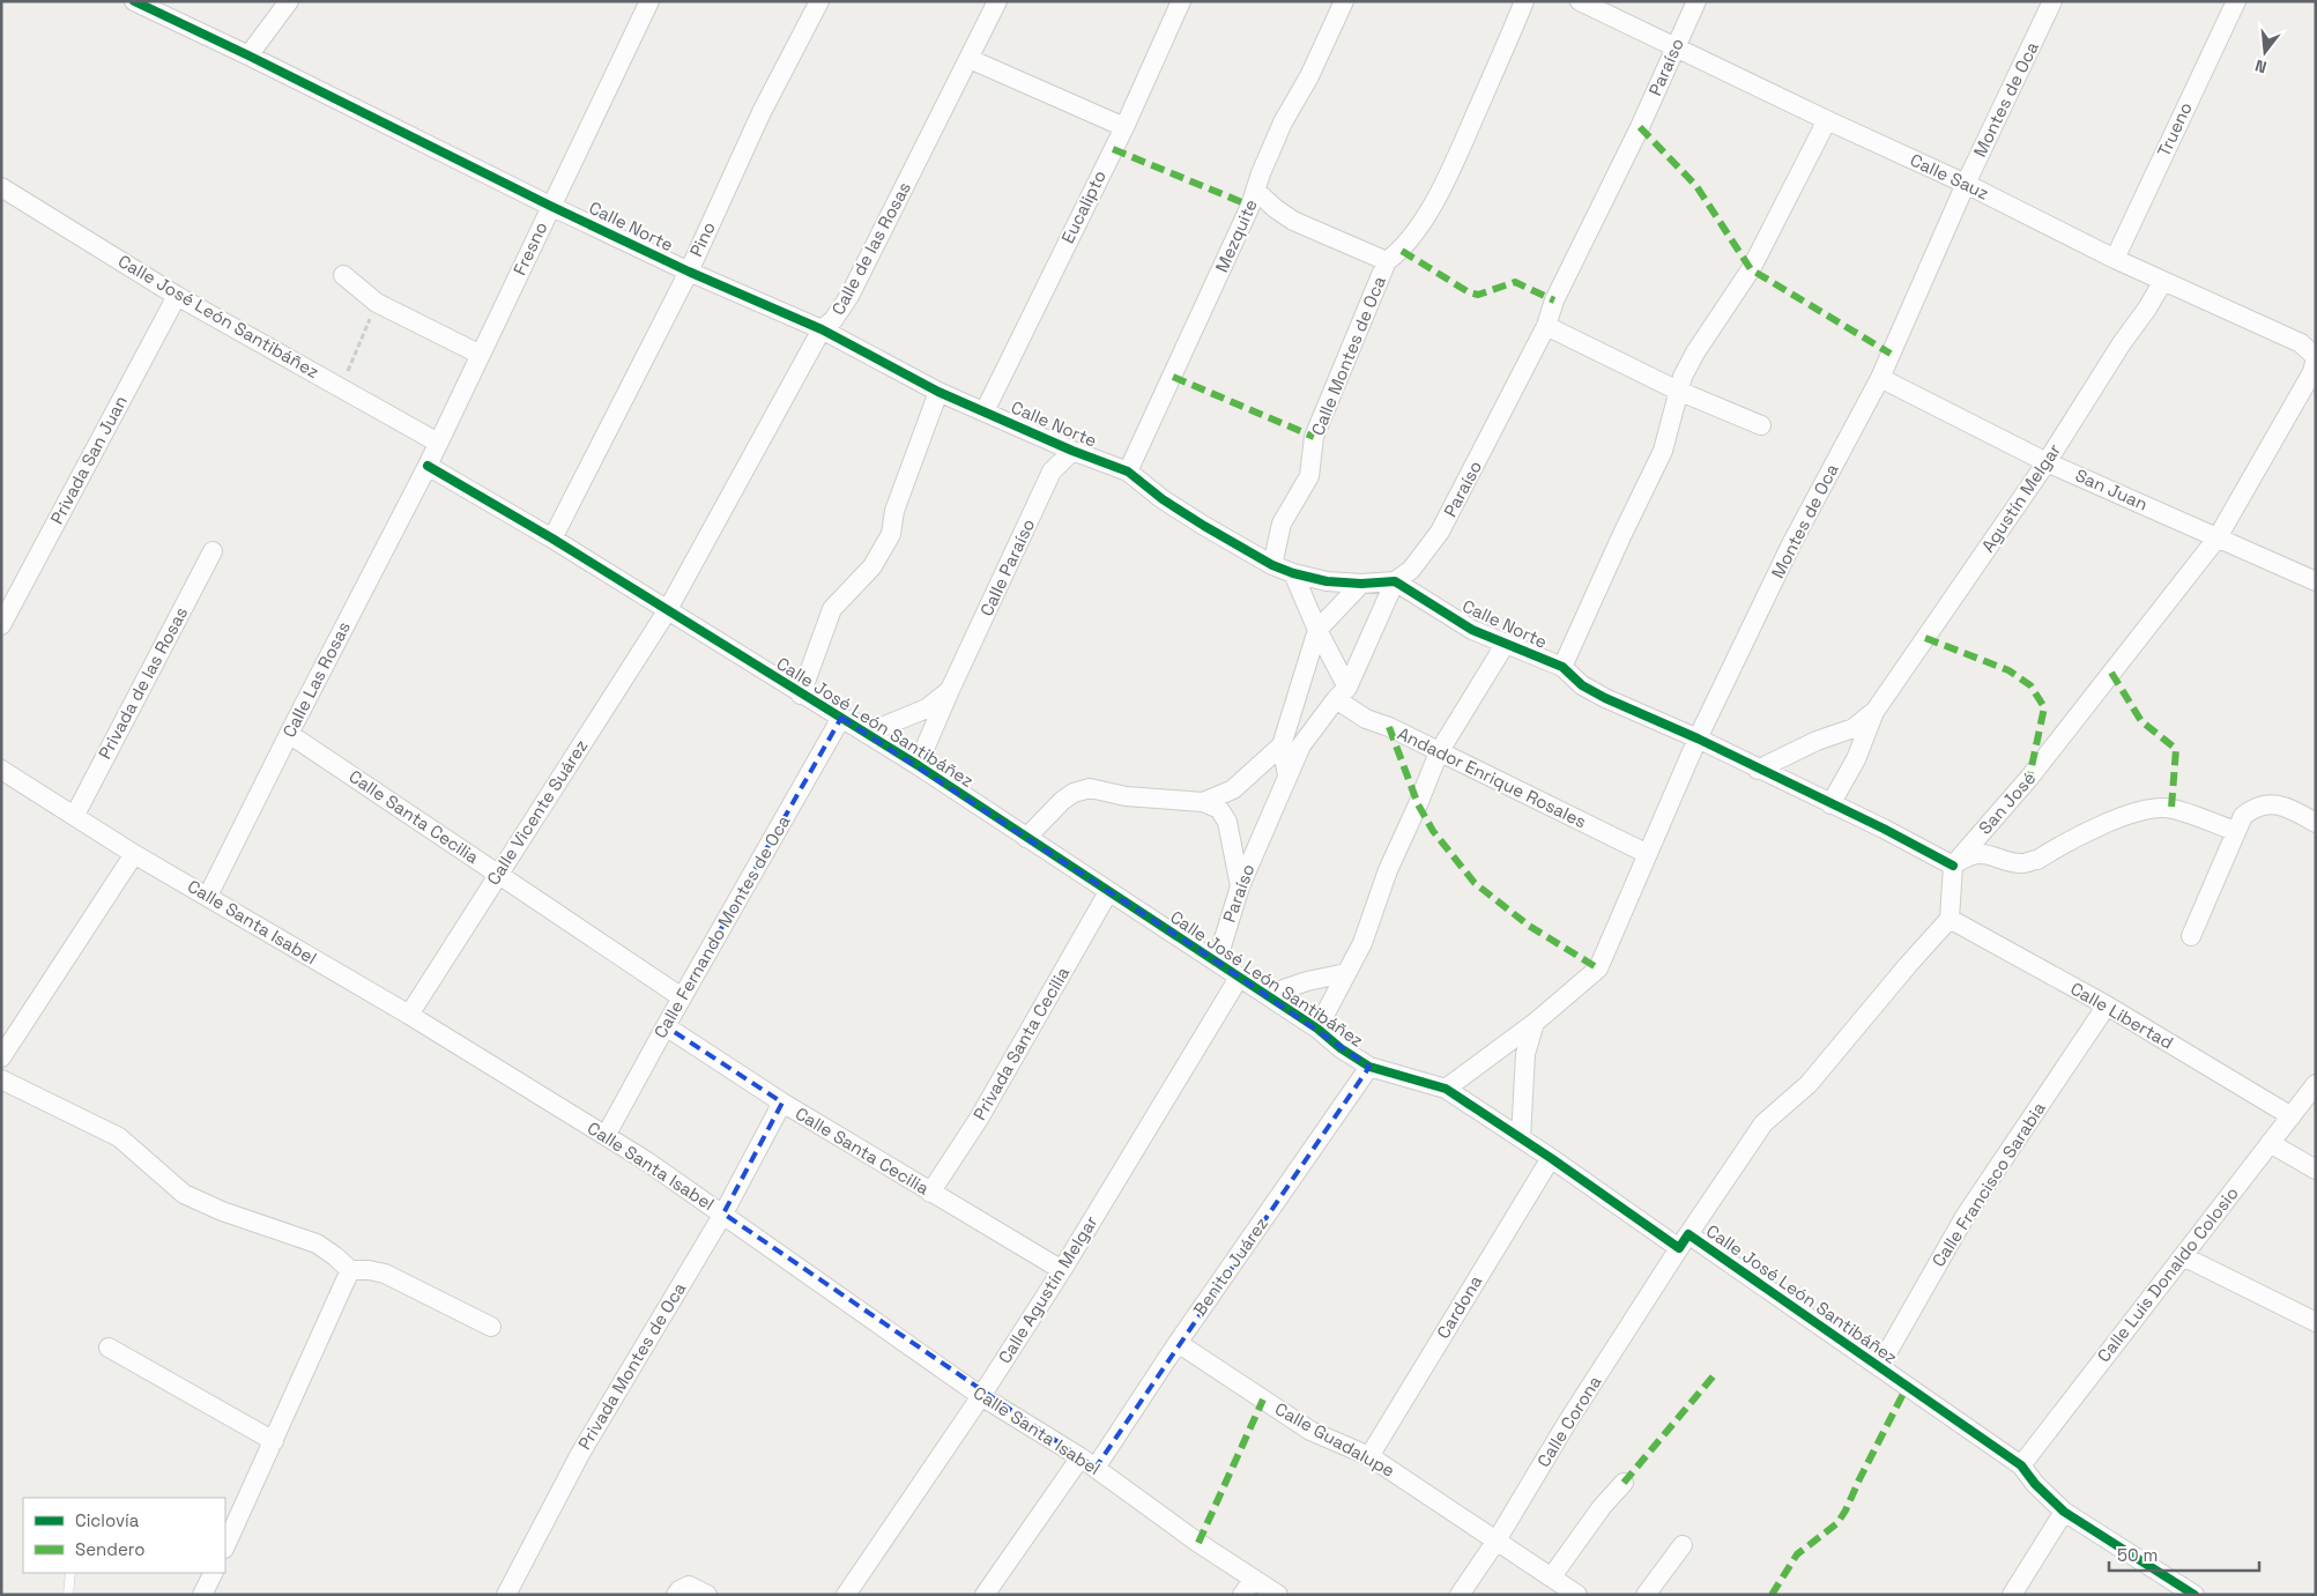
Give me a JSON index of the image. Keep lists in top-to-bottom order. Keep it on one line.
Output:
{"streets":{"street":["Paraíso","Montes de Oca","Trueno","Calle Sauz","Eucalipto","Calle Norte","Mezquite","Pino","Fresno","Calle de las Rosas","Calle José León Santibáñez","Calle Montes de Oca","Privada San Juan","San Juan","Agustín Melgar","Calle Paraíso","Calle Las Rosas","Privada de las Rosas","Andador Enrique Rosales","San José","Calle Vicente Suárez","Calle Santa Cecilia","Calle Santa Isabel","Calle Fernando Montes de Oca","Calle Libertad","Privada Santa Cecilia","Calle Francisco Sarabia","Benito Juárez","Calle Luis Donaldo Colosio","Calle Agustín Melgar","Cardona","Privada Montes de Oca","Calle Corona","Calle Guadalupe"]},"crossings":[["Paraíso","Calle Sauz"],["Paraíso","Calle Norte"],["Paraíso","Calle José León Santibáñez"],["Paraíso","Andador Enrique Rosales"],["Montes de Oca","Calle Sauz"],["Montes de Oca","Calle Norte"],["Montes de Oca","Calle José León Santibáñez"],["Montes de Oca","San Juan"],["Montes de Oca","Andador Enrique Rosales"],["Trueno","Calle Sauz"],["Calle Sauz","Agustín Melgar"],["Calle Sauz","San José"],["Eucalipto","Calle Norte"],["Calle Norte","Mezquite"],["Calle Norte","Pino"],["Calle Norte","Fresno"],["Calle Norte","Calle de las Rosas"],["Calle Norte","Calle Montes de Oca"],["Calle Norte","Agustín Melgar"],["Calle Norte","Calle Paraíso"],["Calle Norte","San José"],["Pino","Calle José León Santibáñez"],["Fresno","Calle José León Santibáñez"],["Fresno","Calle Las Rosas"],["Calle de las Rosas","Calle José León Santibáñez"],["Calle de las Rosas","Calle Vicente Suárez"],["Calle José León Santibáñez","Privada San Juan"],["Calle José León Santibáñez","Calle Paraíso"],["Calle José León Santibáñez","Calle Las Rosas"],["Calle José León Santibáñez","Calle Vicente Suárez"],["Calle José León Santibáñez","Calle Fernando Montes de Oca"],["Calle José León Santibáñez","Privada Santa Cecilia"],["Calle José León Santibáñez","Calle Francisco Sarabia"],["Calle José León Santibáñez","Benito Juárez"],["Calle José León Santibáñez","Calle Luis Donaldo Colosio"],["Calle José León Santibáñez","Calle Agustín Melgar"],["Calle José León Santibáñez","Cardona"],["Calle José León Santibáñez","Calle Corona"],["San Juan","Agustín Melgar"],["San Juan","San José"],["Calle Paraíso","Calle Fernando Montes de Oca"],["Calle Las Rosas","Calle Santa Cecilia"],["Calle Las Rosas","Calle Santa Isabel"],["Privada de las Rosas","Calle Santa Isabel"],["Calle Vicente Suárez","Calle Santa Cecilia"],["Calle Vicente Suárez","Calle Santa Isabel"],["Calle Santa Cecilia","Calle Fernando Montes de Oca"],["Calle Santa Cecilia","Privada Santa Cecilia"],["Calle Santa Cecilia","Calle Agustín Melgar"],["Calle Santa Isabel","Calle Fernando Montes de Oca"],["Calle Santa Isabel","Benito Juárez"],["Calle Santa Isabel","Calle Agustín Melgar"],["Calle Santa Isabel","Privada Montes de Oca"],["Calle Libertad","Calle Francisco Sarabia"],["Calle Libertad","Calle Luis Donaldo Colosio"],["Benito Juárez","Calle Guadalupe"],["Cardona","Calle Guadalupe"],["Calle Corona","Calle Guadalupe"]],"legend":["Ciclovía","Sendero"],"scale_bar":"50 m","north":"bottom"}
